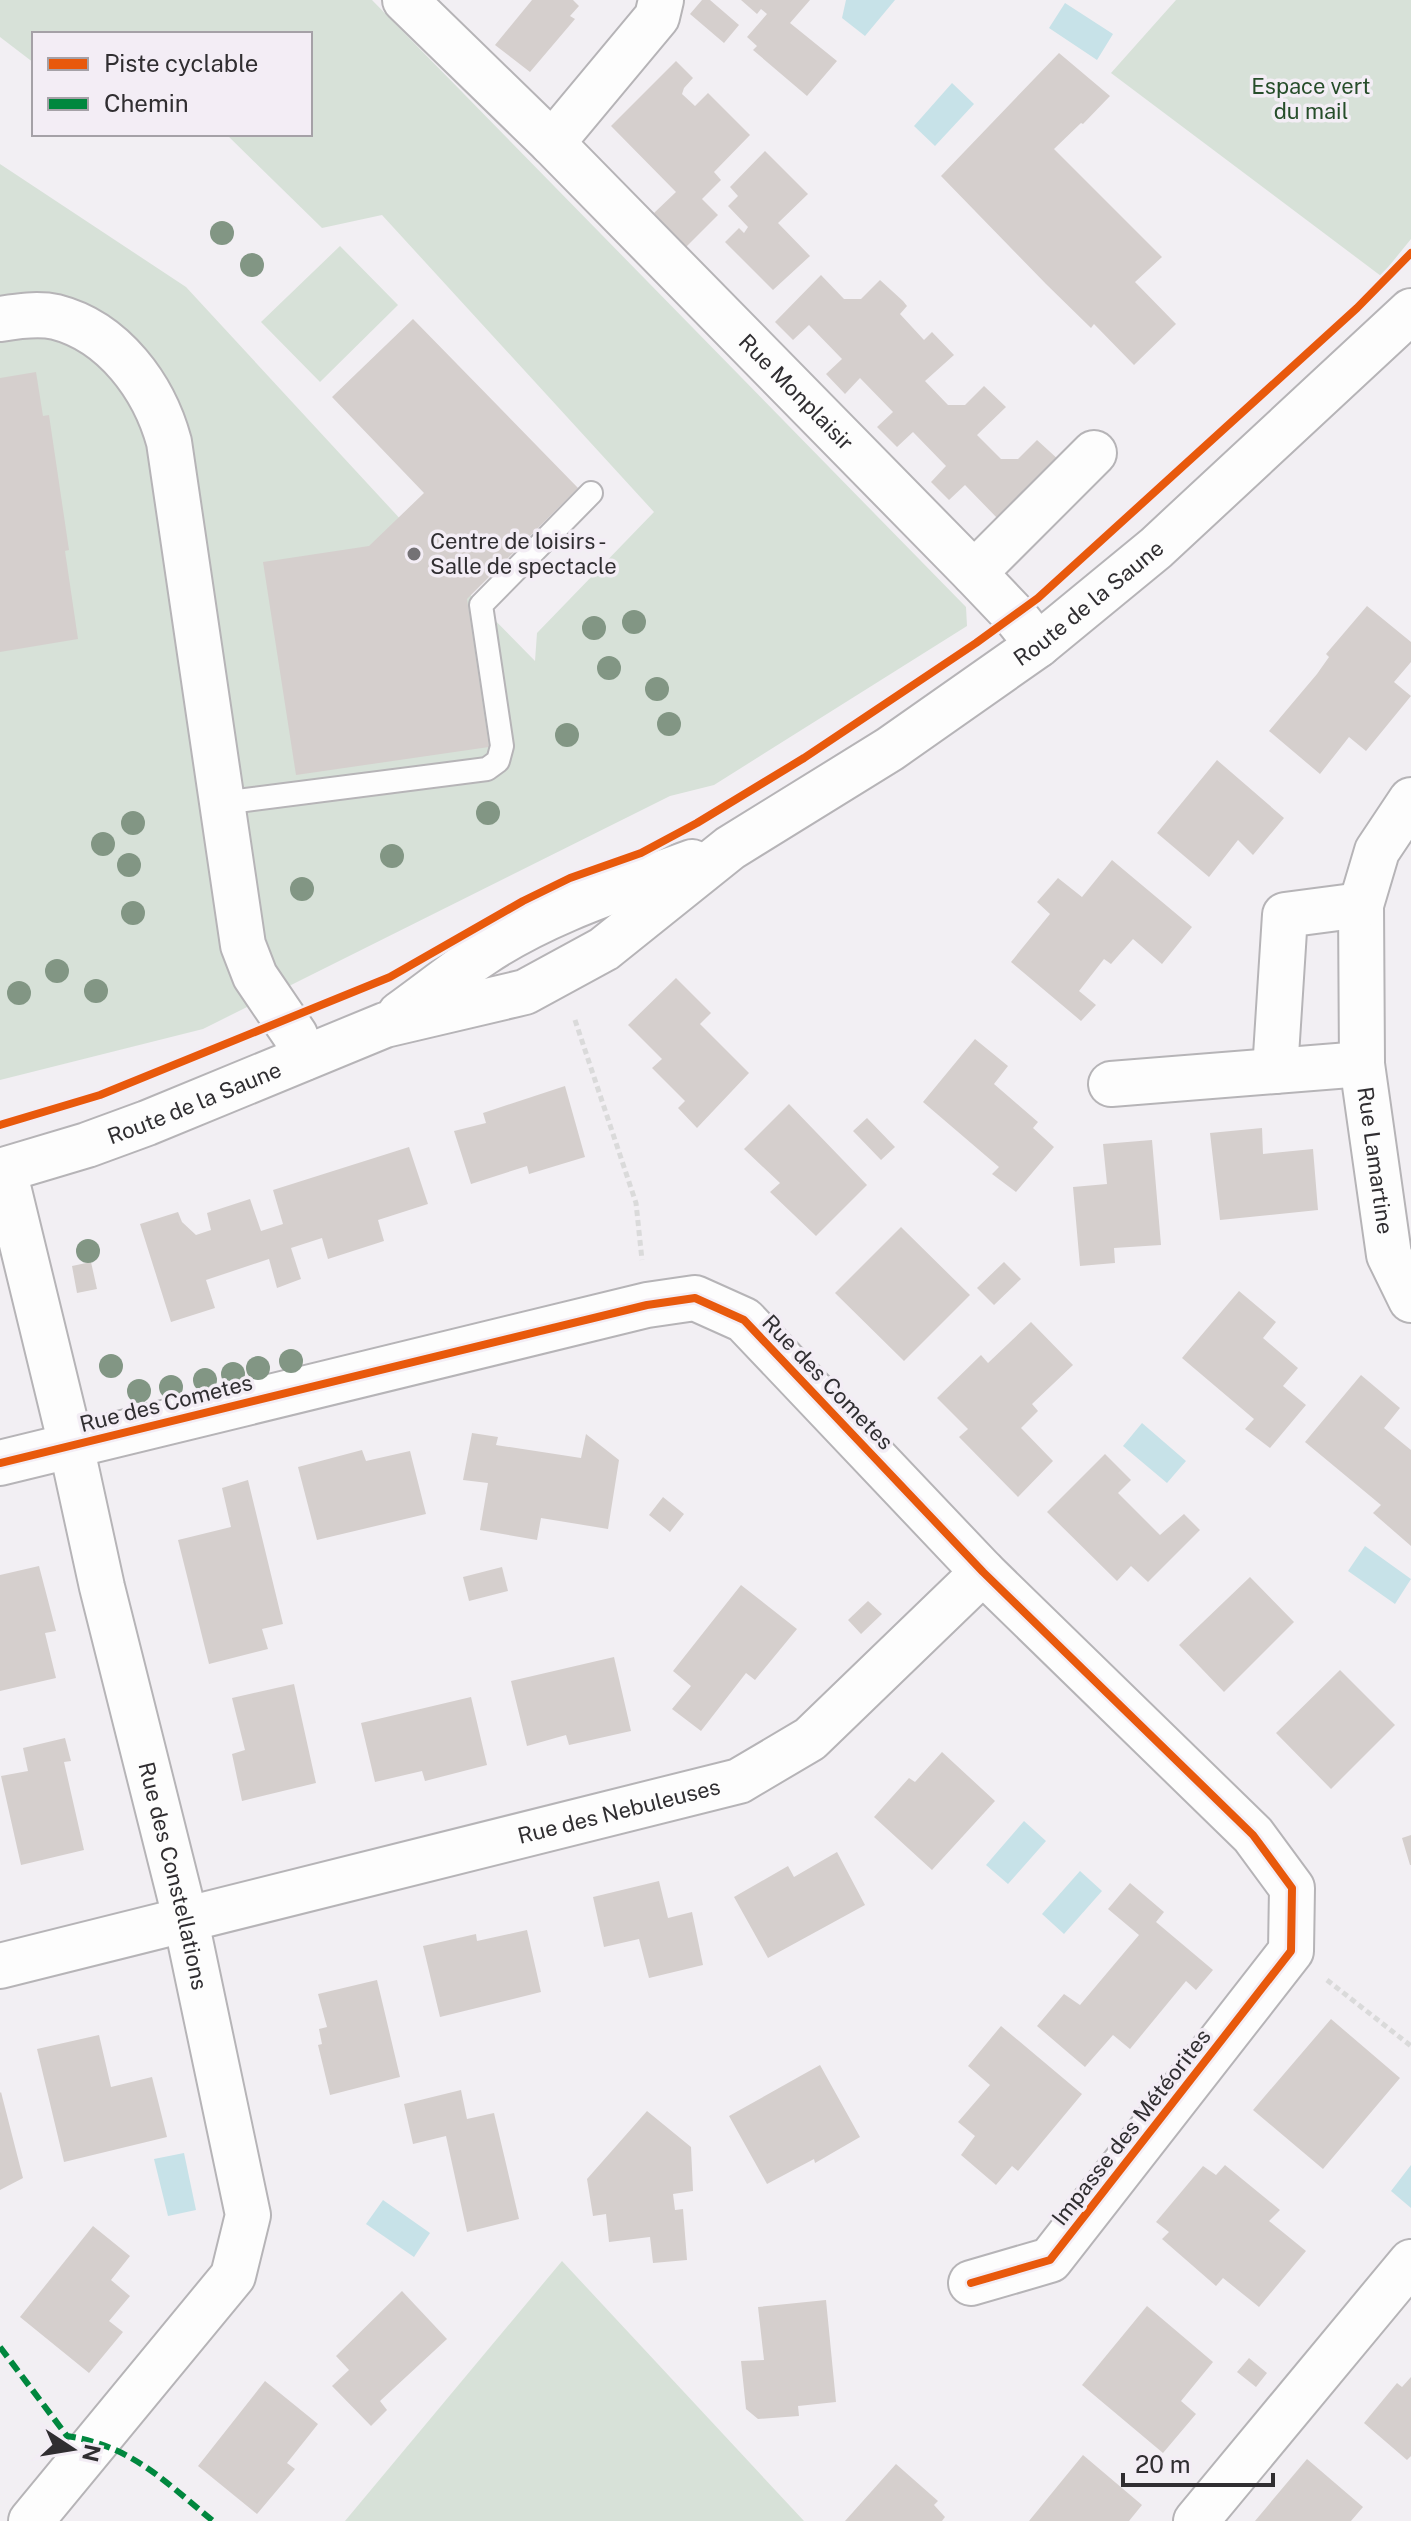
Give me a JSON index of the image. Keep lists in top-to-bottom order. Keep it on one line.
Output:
{"streets":{"street":["Rue Monplaisir","Route de la Saune","Rue Lamartine","Rue des Cometes","Rue des Nebuleuses","Rue des Constellations","Impasse des Météorites"]},"crossings":[["Rue Monplaisir","Route de la Saune"],["Route de la Saune","Rue des Constellations"],["Rue des Cometes","Rue des Nebuleuses"],["Rue des Cometes","Rue des Constellations"],["Rue des Cometes","Impasse des Météorites"],["Rue des Nebuleuses","Rue des Constellations"]],"parks":["Espace vert du mail"],"places":["Centre de loisirs - Salle de spectacle"],"legend":["Piste cyclable","Chemin"],"scale_bar":"20 m","north":"right"}
